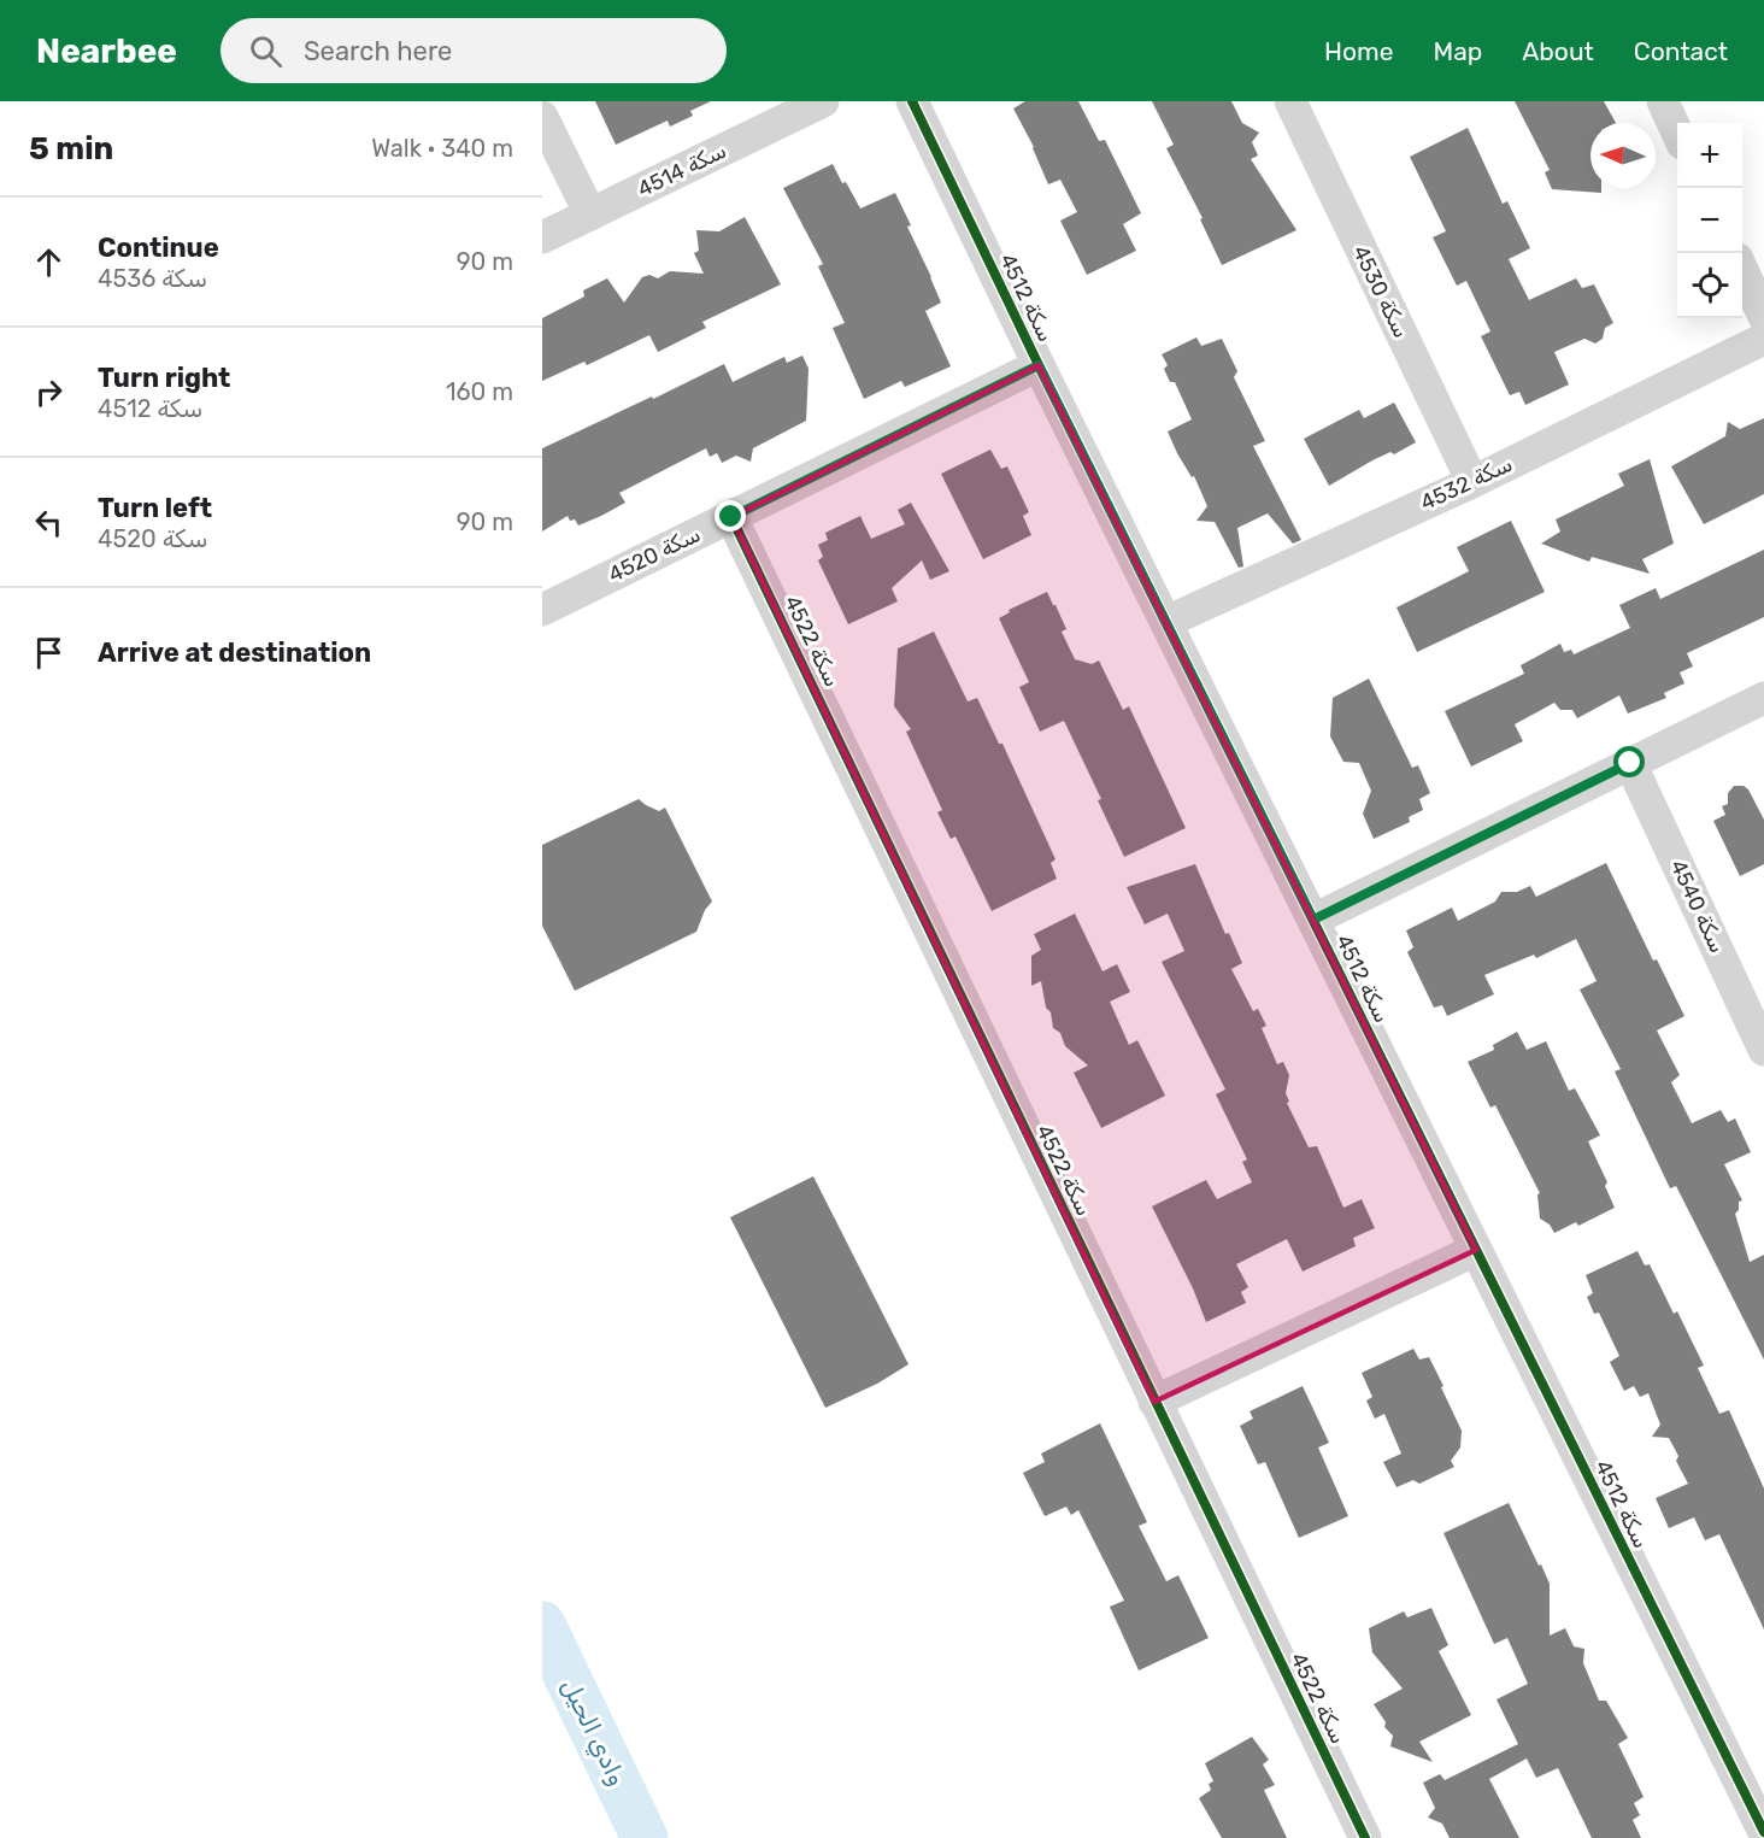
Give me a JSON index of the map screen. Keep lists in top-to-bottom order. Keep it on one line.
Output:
{"streets":{"street":["سكة 4514","سكة 4530","سكة 4512","سكة 4532","سكة 4520","سكة 4522","سكة 4540"]},"crossings":[["سكة 4530","سكة 4532"],["سكة 4512","سكة 4532"],["سكة 4512","سكة 4520"],["سكة 4520","سكة 4522"]],"water":["وادي الحيل"],"north":"left","page":{"header":"Nearbee","search":"Search here","nav":["Home","Map","About","Contact"],"heading":["5 min","Walk · 340 m"],"map_buttons":["+","−"],"list":[["Continue","سكة 4536","90 m"],["Turn right","سكة 4512","160 m"],["Turn left","سكة 4520","90 m"],"Arrive at destination"]}}
